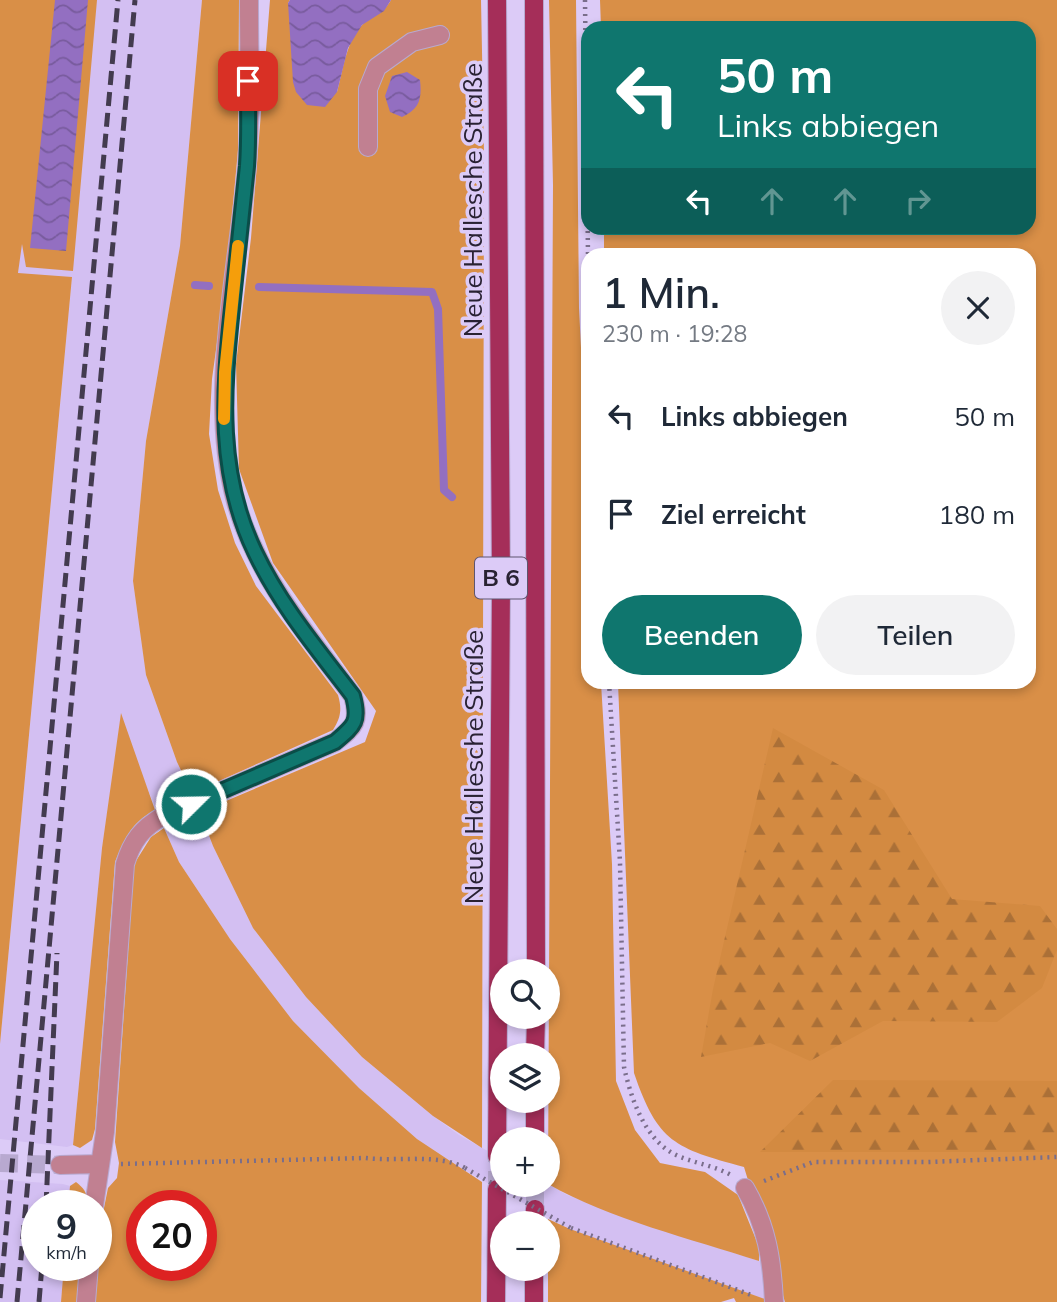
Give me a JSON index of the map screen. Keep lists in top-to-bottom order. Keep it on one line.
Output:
{"streets":{"main road":["Neue Hallesche Straße","B 6"]},"page":{"turn":["50 m","Links abbiegen"],"heading":["1 Min.","230 m · 19:28"],"list":[{"name":"Links abbiegen","value":"50 m"},{"name":"Ziel erreicht","value":"180 m"}],"buttons":["Beenden","Teilen"],"map_buttons":["+","−"],"speed":"9 km/h","limit":"20"}}
